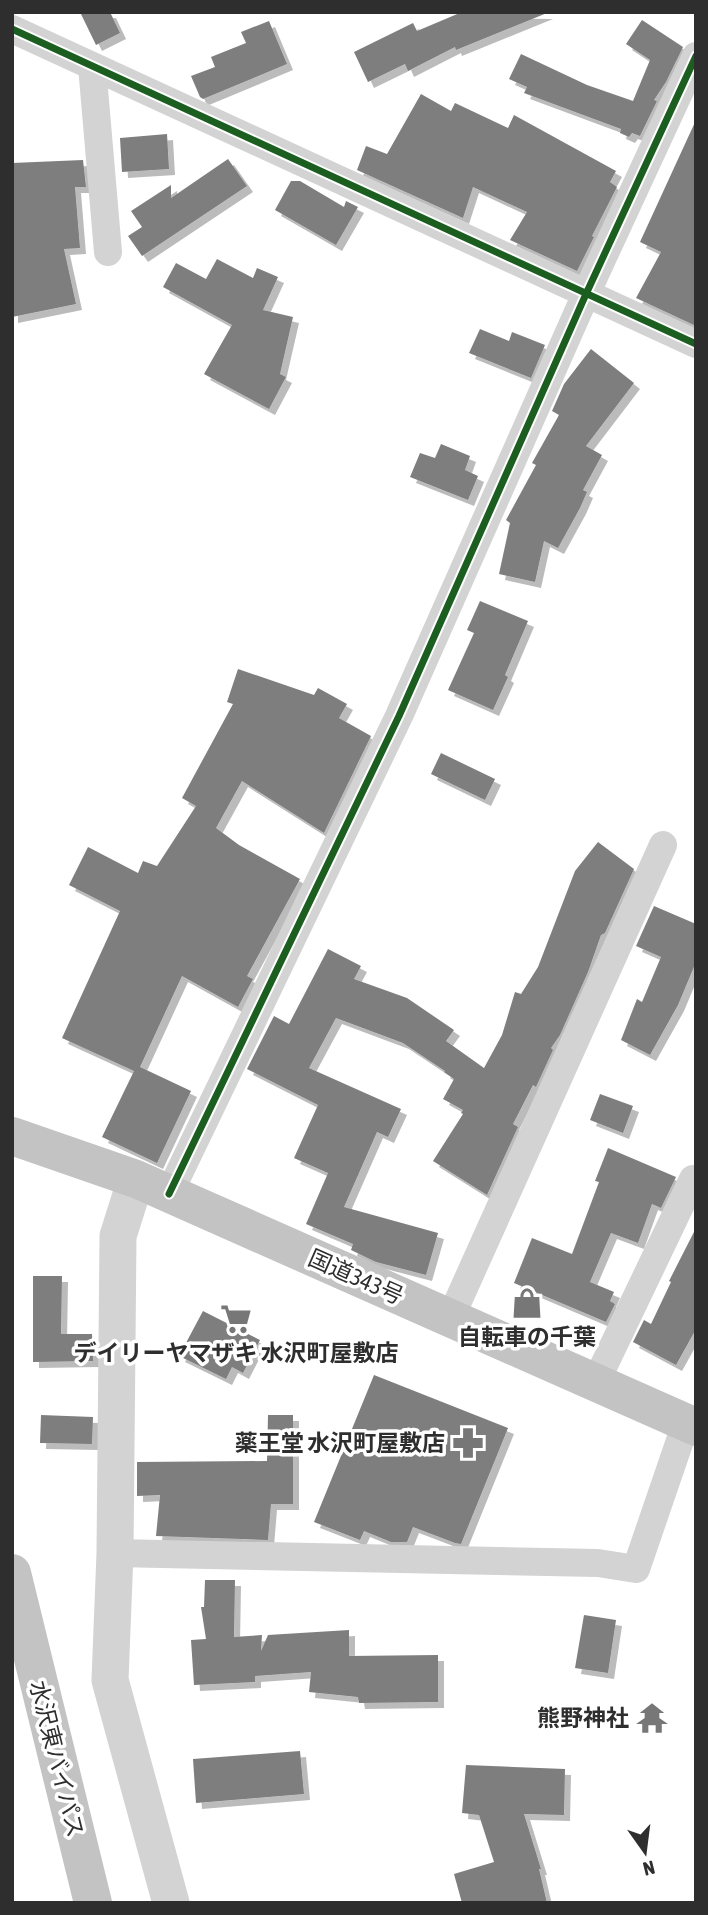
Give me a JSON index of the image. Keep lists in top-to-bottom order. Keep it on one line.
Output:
{"streets":{"highway":["国道343号","水沢東バイパス"]},"places":{"shop":["自転車の千葉"],"supermarket":["デイリーヤマザキ 水沢町屋敷店"],"pharmacy":["薬王堂 水沢町屋敷店"],"temple":["熊野神社"]},"north":"bottom"}
